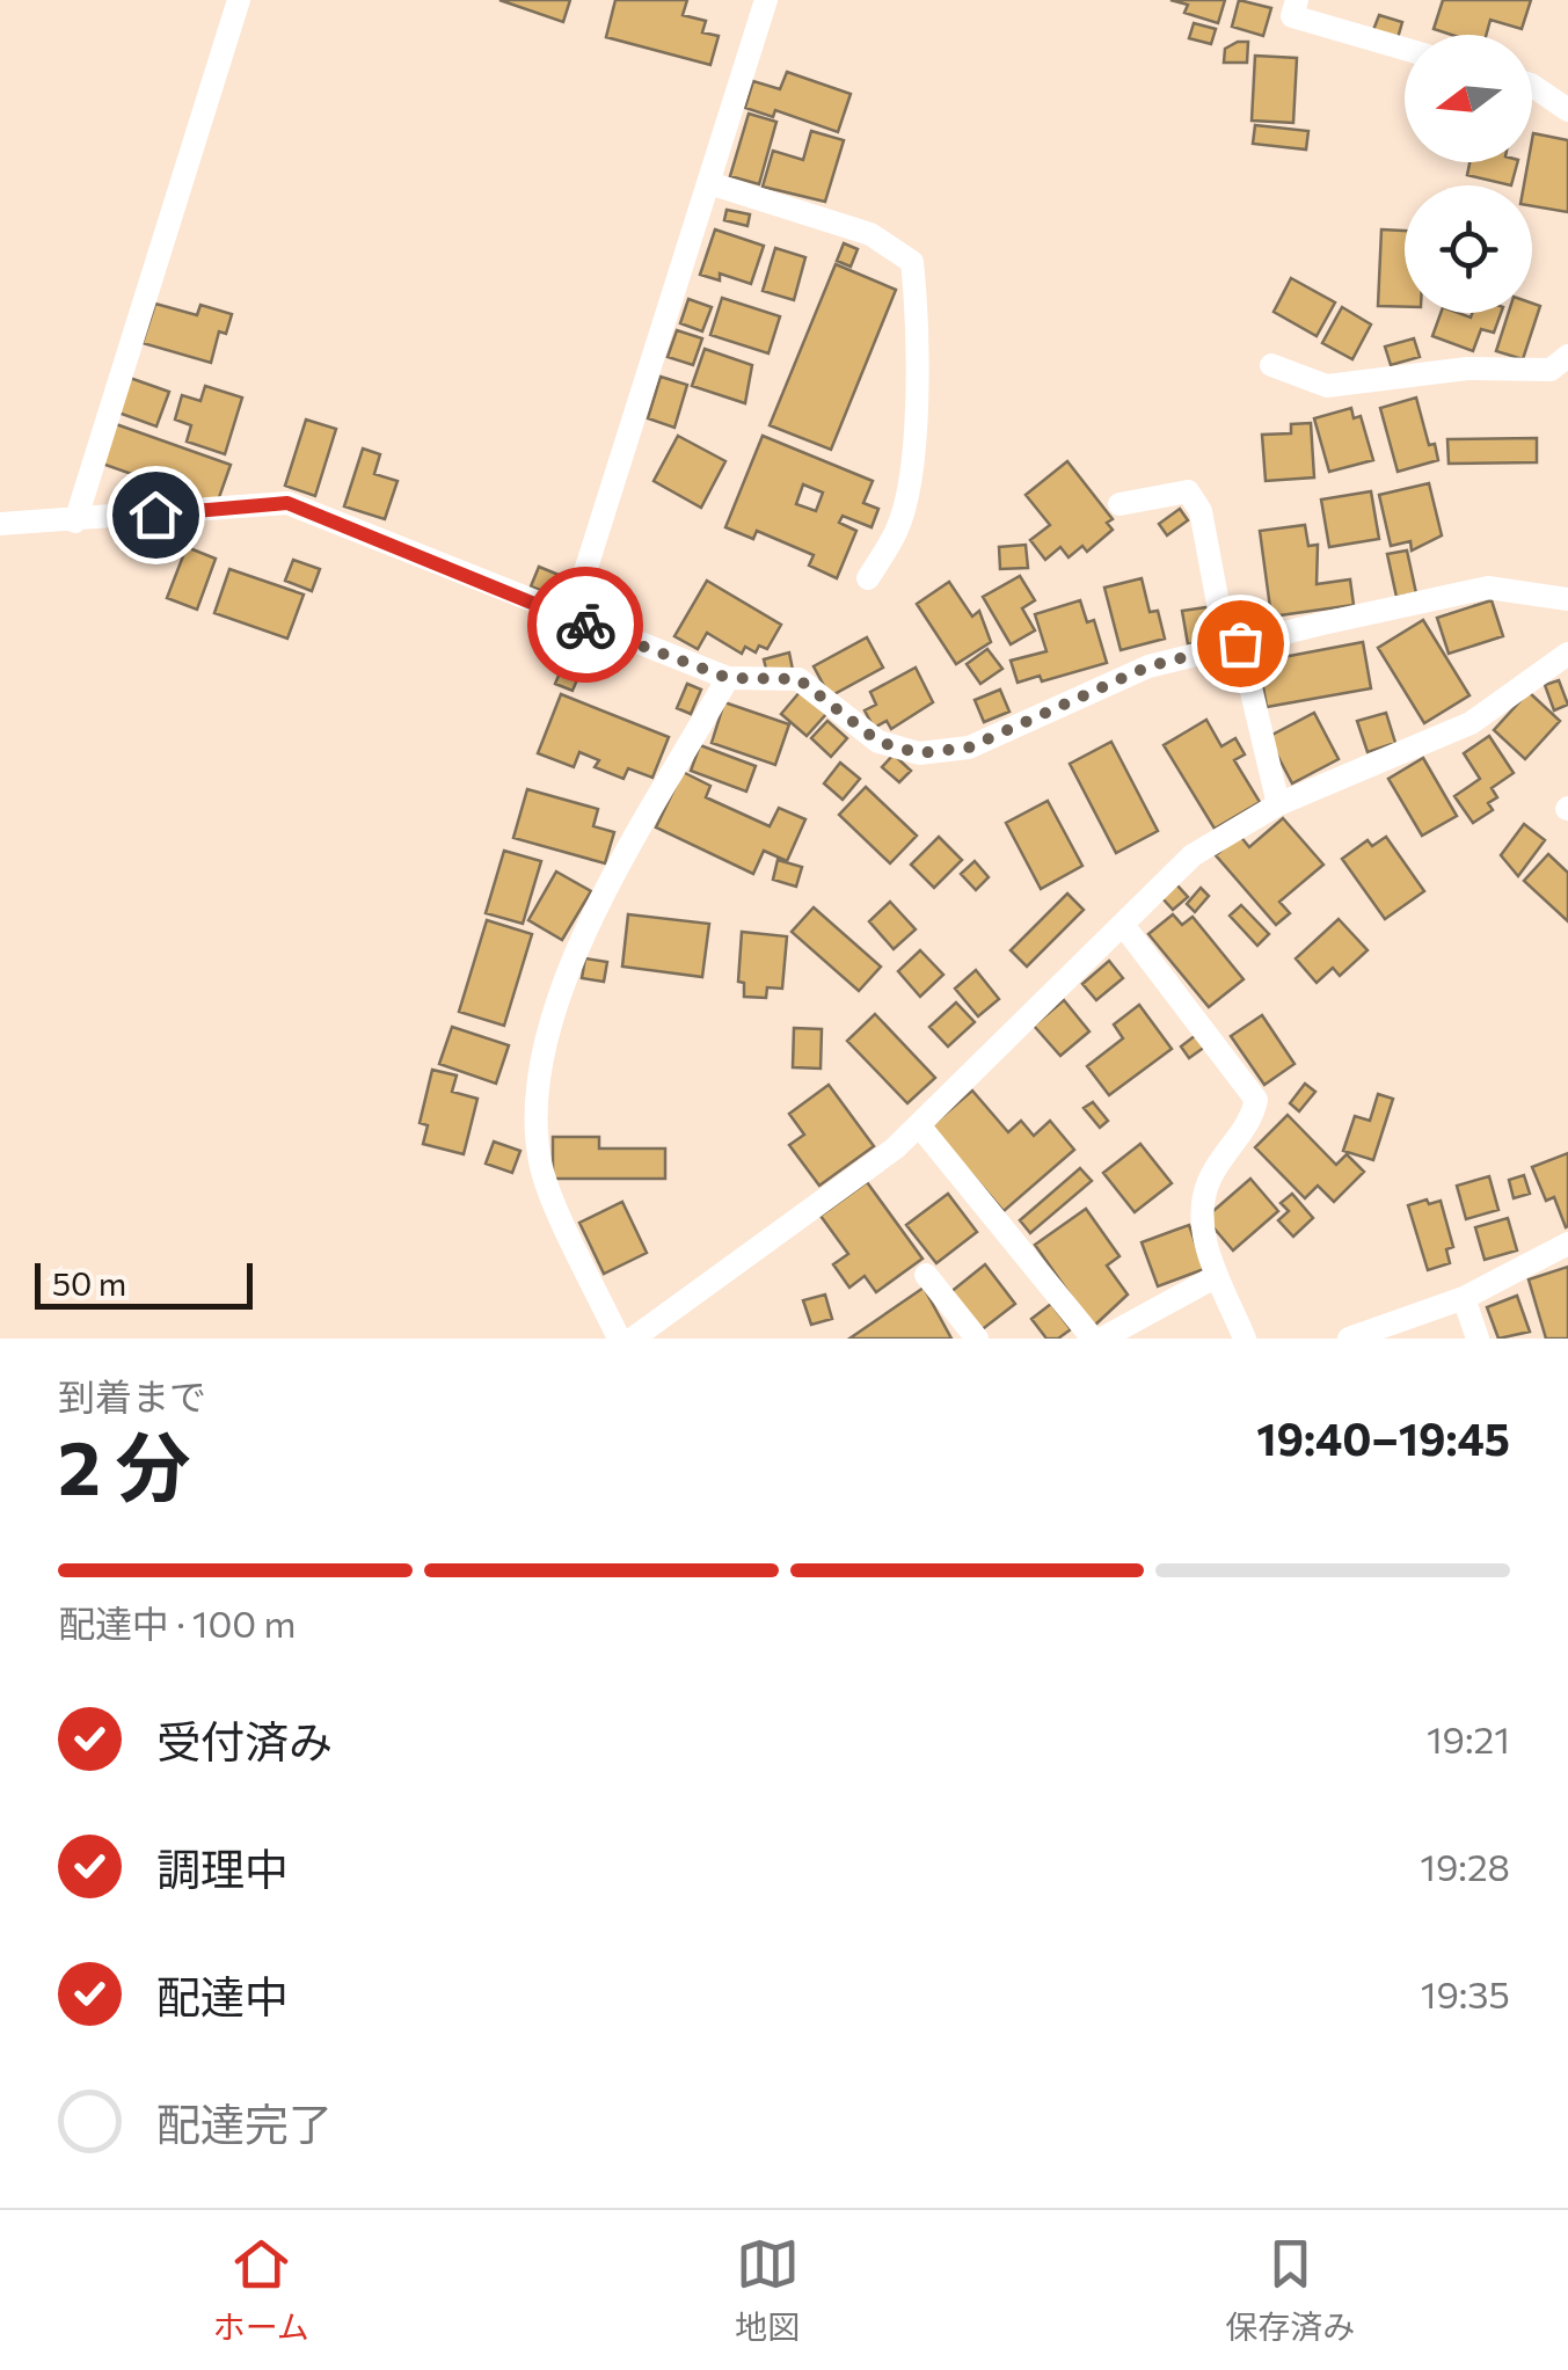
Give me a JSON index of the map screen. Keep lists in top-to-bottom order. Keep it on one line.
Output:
{"scale_bar":"50 m","north":"left","page":{"scale":"50 m","heading":["2 分","到着まで","19:40–19:45"],"bar":"配達中 · 100 m","list":[["受付済み","19:21"],["調理中","19:28"],["配達中","19:35"],"配達完了"],"tabs":["ホーム","地図","保存済み"]}}
